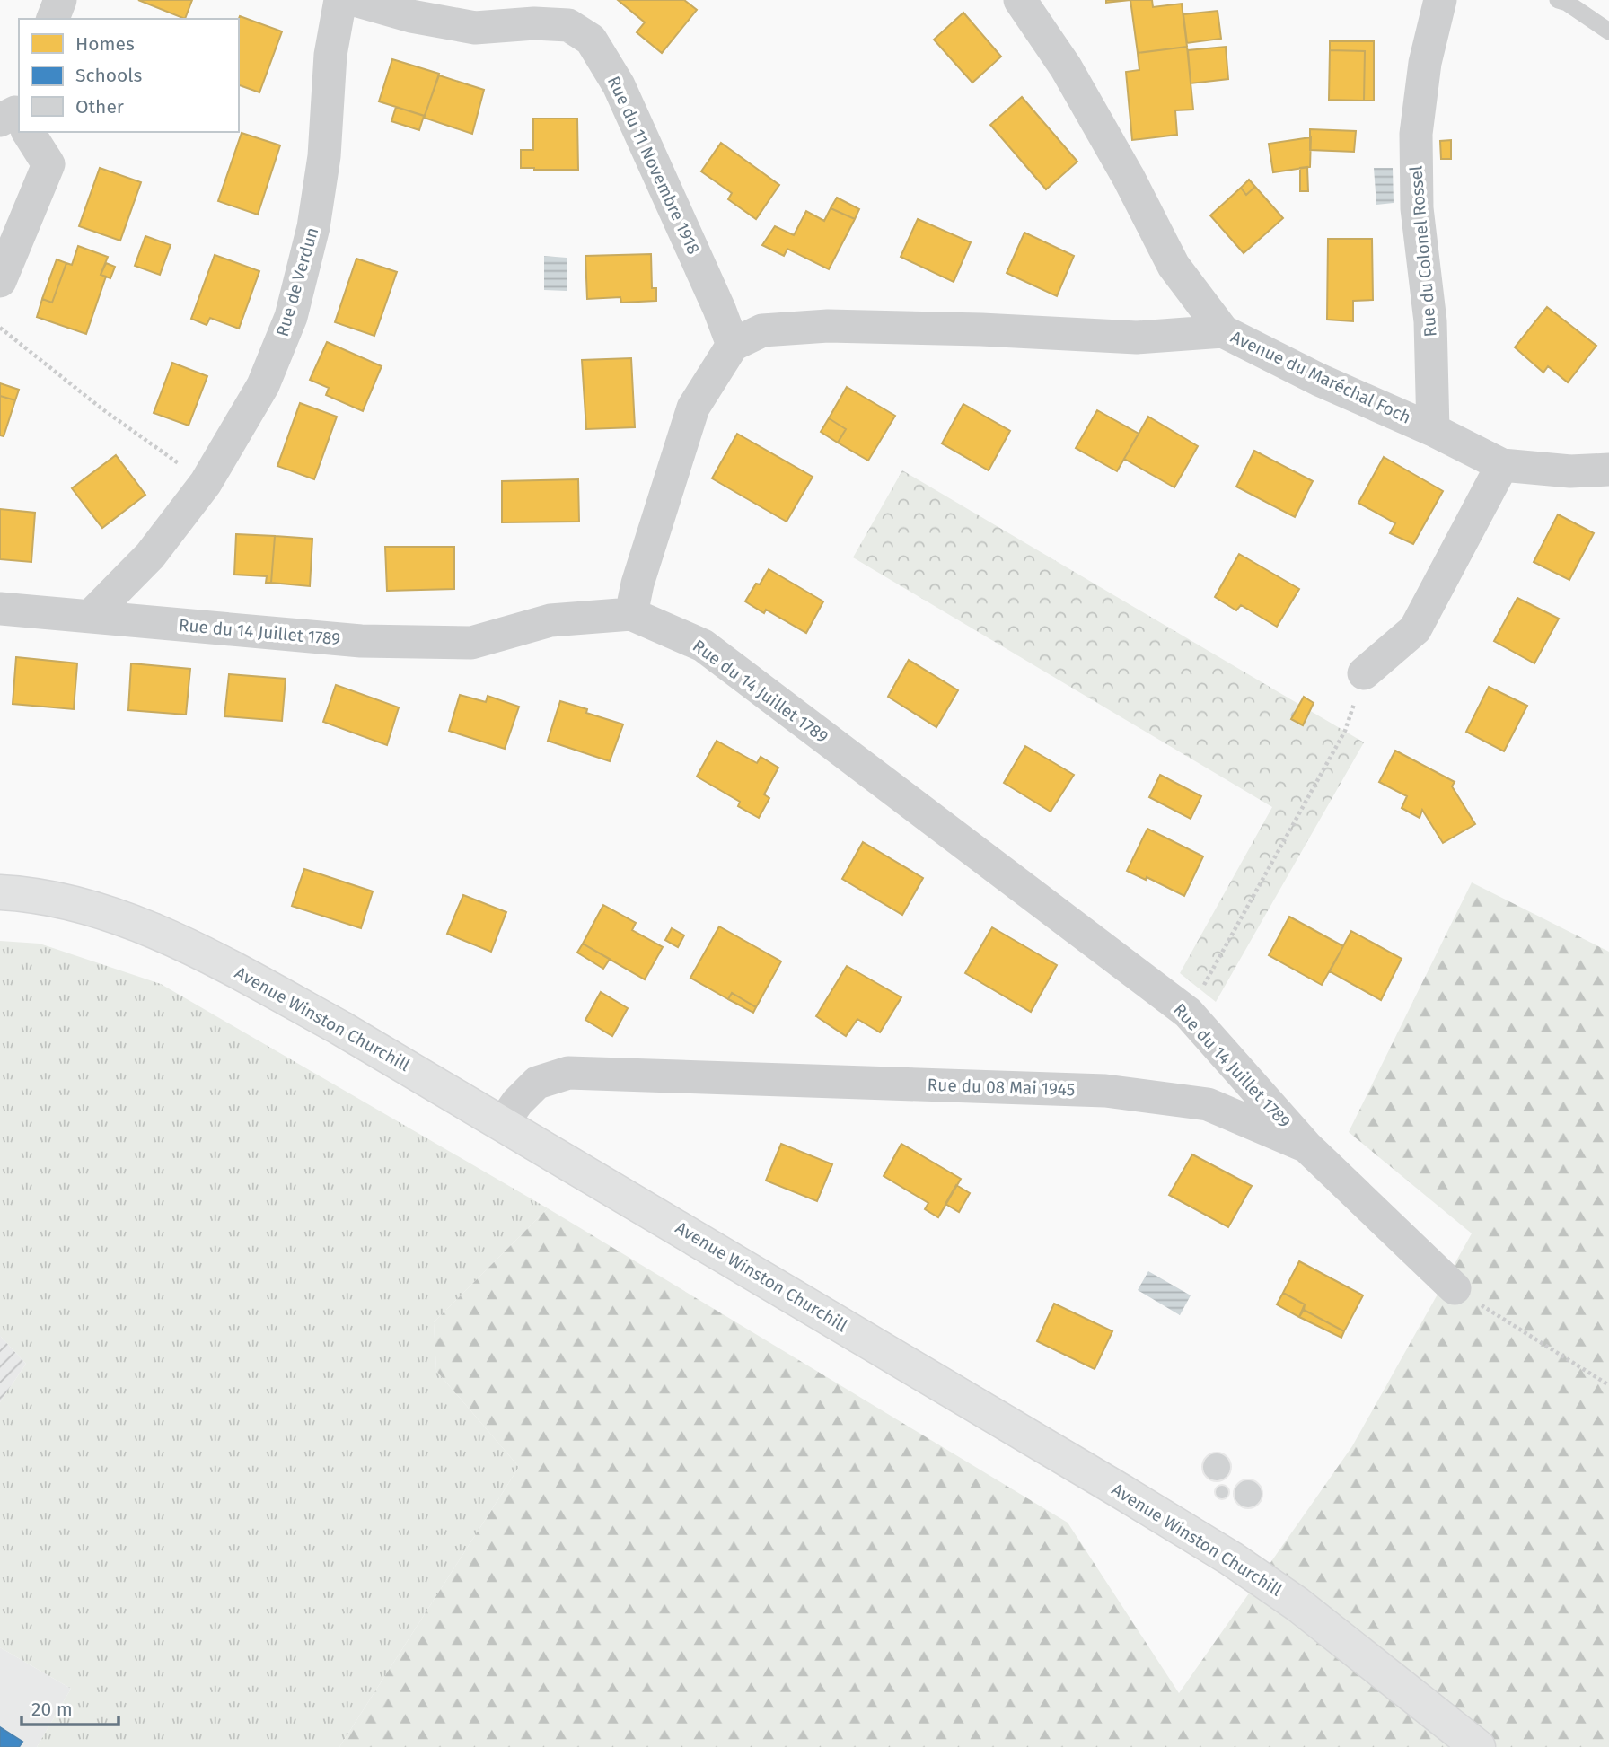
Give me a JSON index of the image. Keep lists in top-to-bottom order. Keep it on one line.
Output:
{"streets":{"main road":["Avenue Winston Churchill"],"street":["Rue du 11 Novembre 1918","Rue du Colonel Rossel","Rue de Verdun","Avenue du Maréchal Foch","Rue du 14 Juillet 1789","Rue du 08 Mai 1945"]},"crossings":[["Rue du Colonel Rossel","Avenue du Maréchal Foch"],["Rue de Verdun","Rue du 14 Juillet 1789"],["Rue du 14 Juillet 1789","Rue du 08 Mai 1945"],["Avenue Winston Churchill","Rue du 08 Mai 1945"]],"legend":["Homes","Schools","Other"],"scale_bar":"20 m"}
